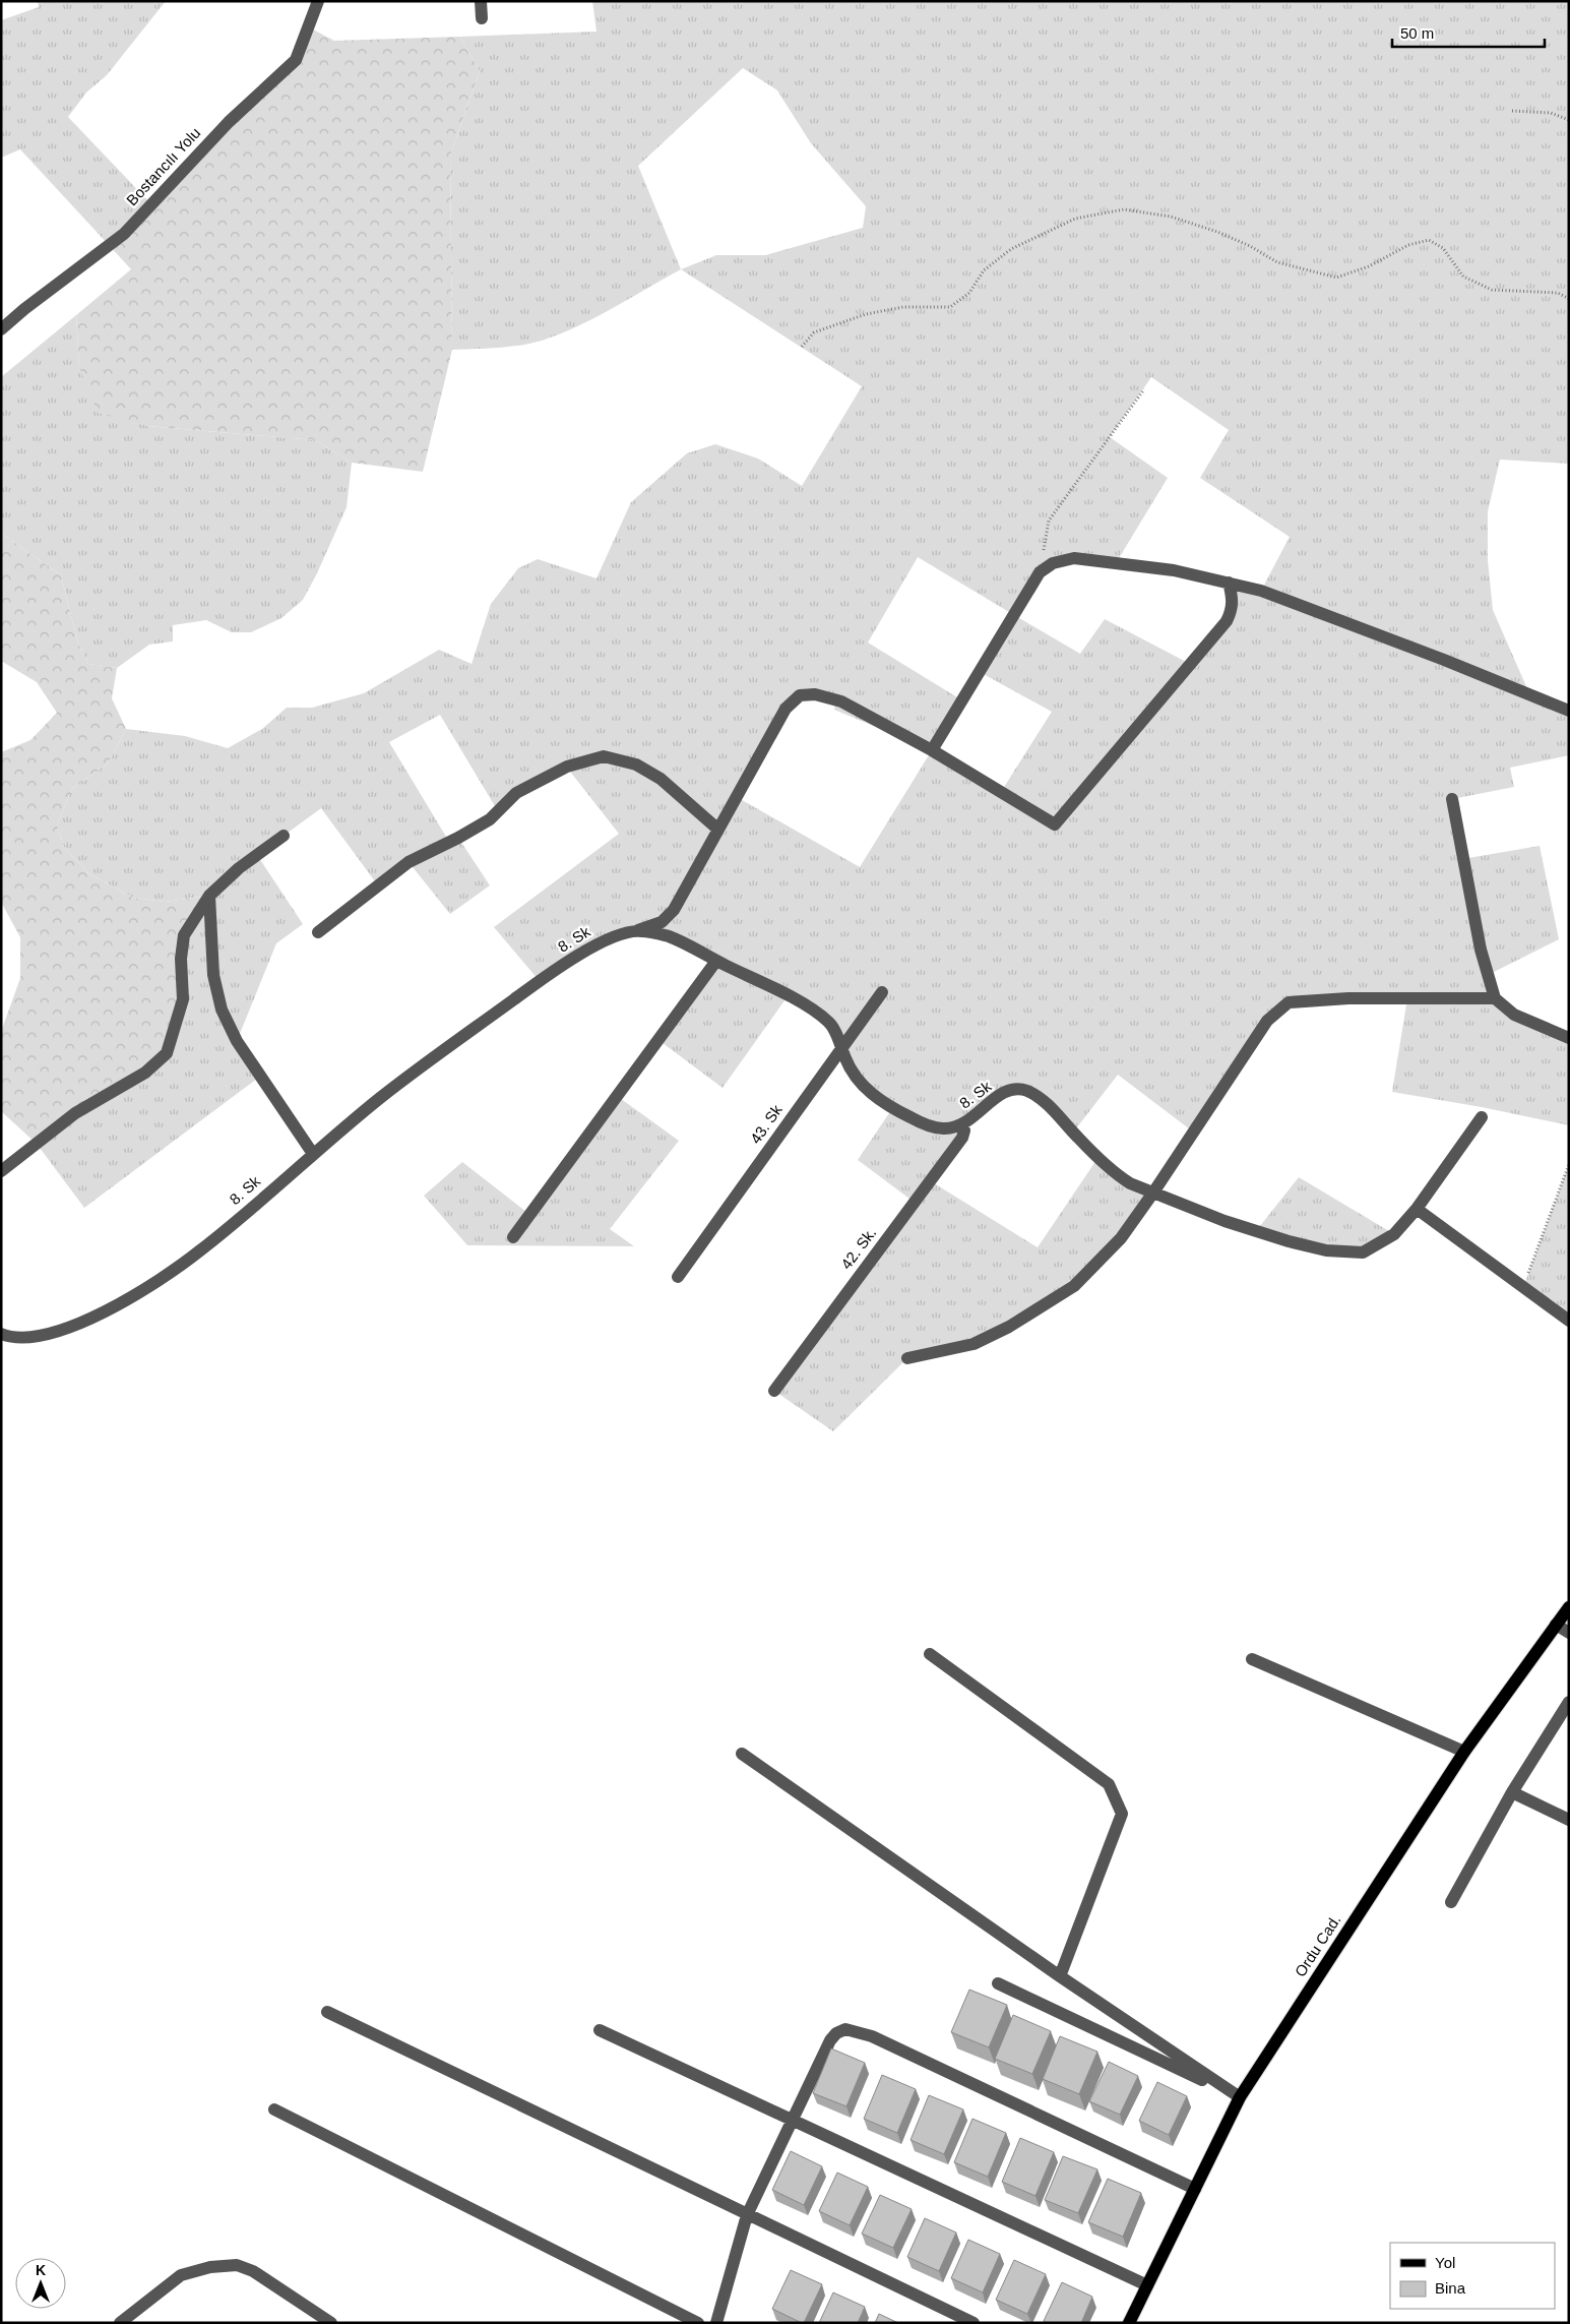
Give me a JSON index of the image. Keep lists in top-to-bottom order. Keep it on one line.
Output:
{"streets":{"main road":["Ordu Cad."],"street":["Bostancılı Yolu","8. Sk","43. Sk","42. Sk."]},"crossings":[["8. Sk","43. Sk"],["8. Sk","42. Sk."]],"legend":["Yol","Bina"],"scale_bar":"50 m","north":"top"}
